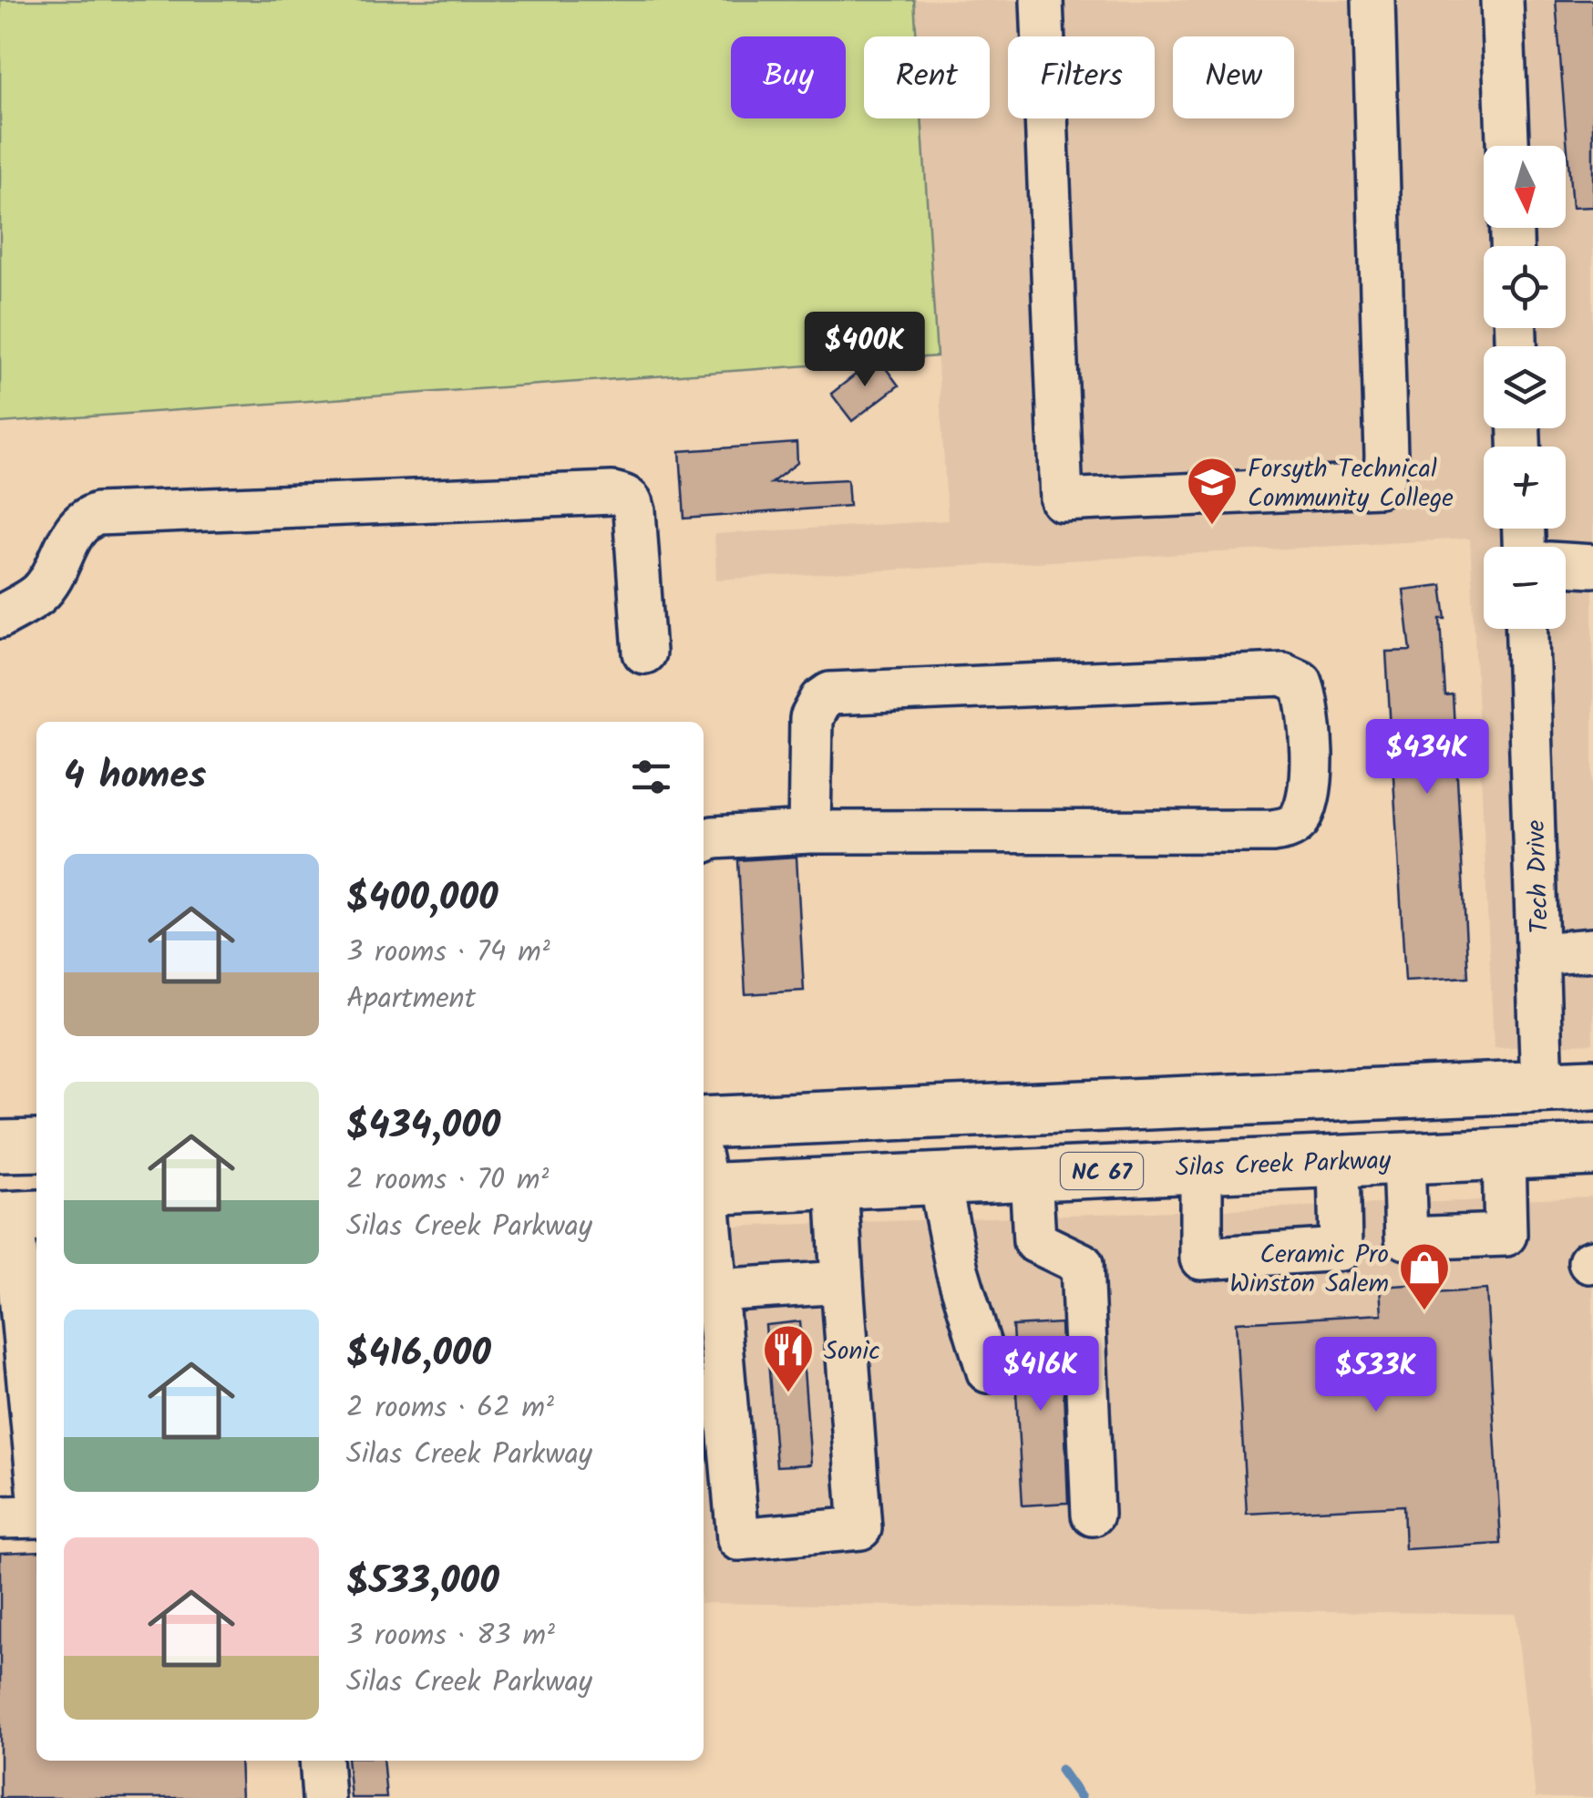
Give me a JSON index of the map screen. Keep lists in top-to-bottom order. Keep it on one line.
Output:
{"streets":{"main road":["Silas Creek Parkway","NC 67"],"lane":["Tech Drive"]},"places":{"school or university":["Forsyth Technical Community College"],"shop":["Ceramic Pro Winston Salem"],"restaurant":["Sonic"]},"north":"bottom","page":{"chip":["Buy","Rent","Filters","New"],"map_buttons":["+","−"],"price":["$400K","$434K","$416K","$533K"],"heading":"4 homes","list":[{"name":"$400,000","note":"3 rooms · 74 m² · Apartment"},{"name":"$434,000","note":"2 rooms · 70 m² · Silas Creek Parkway"},{"name":"$416,000","note":"2 rooms · 62 m² · Silas Creek Parkway"},{"name":"$533,000","note":"3 rooms · 83 m² · Silas Creek Parkway"}]}}
